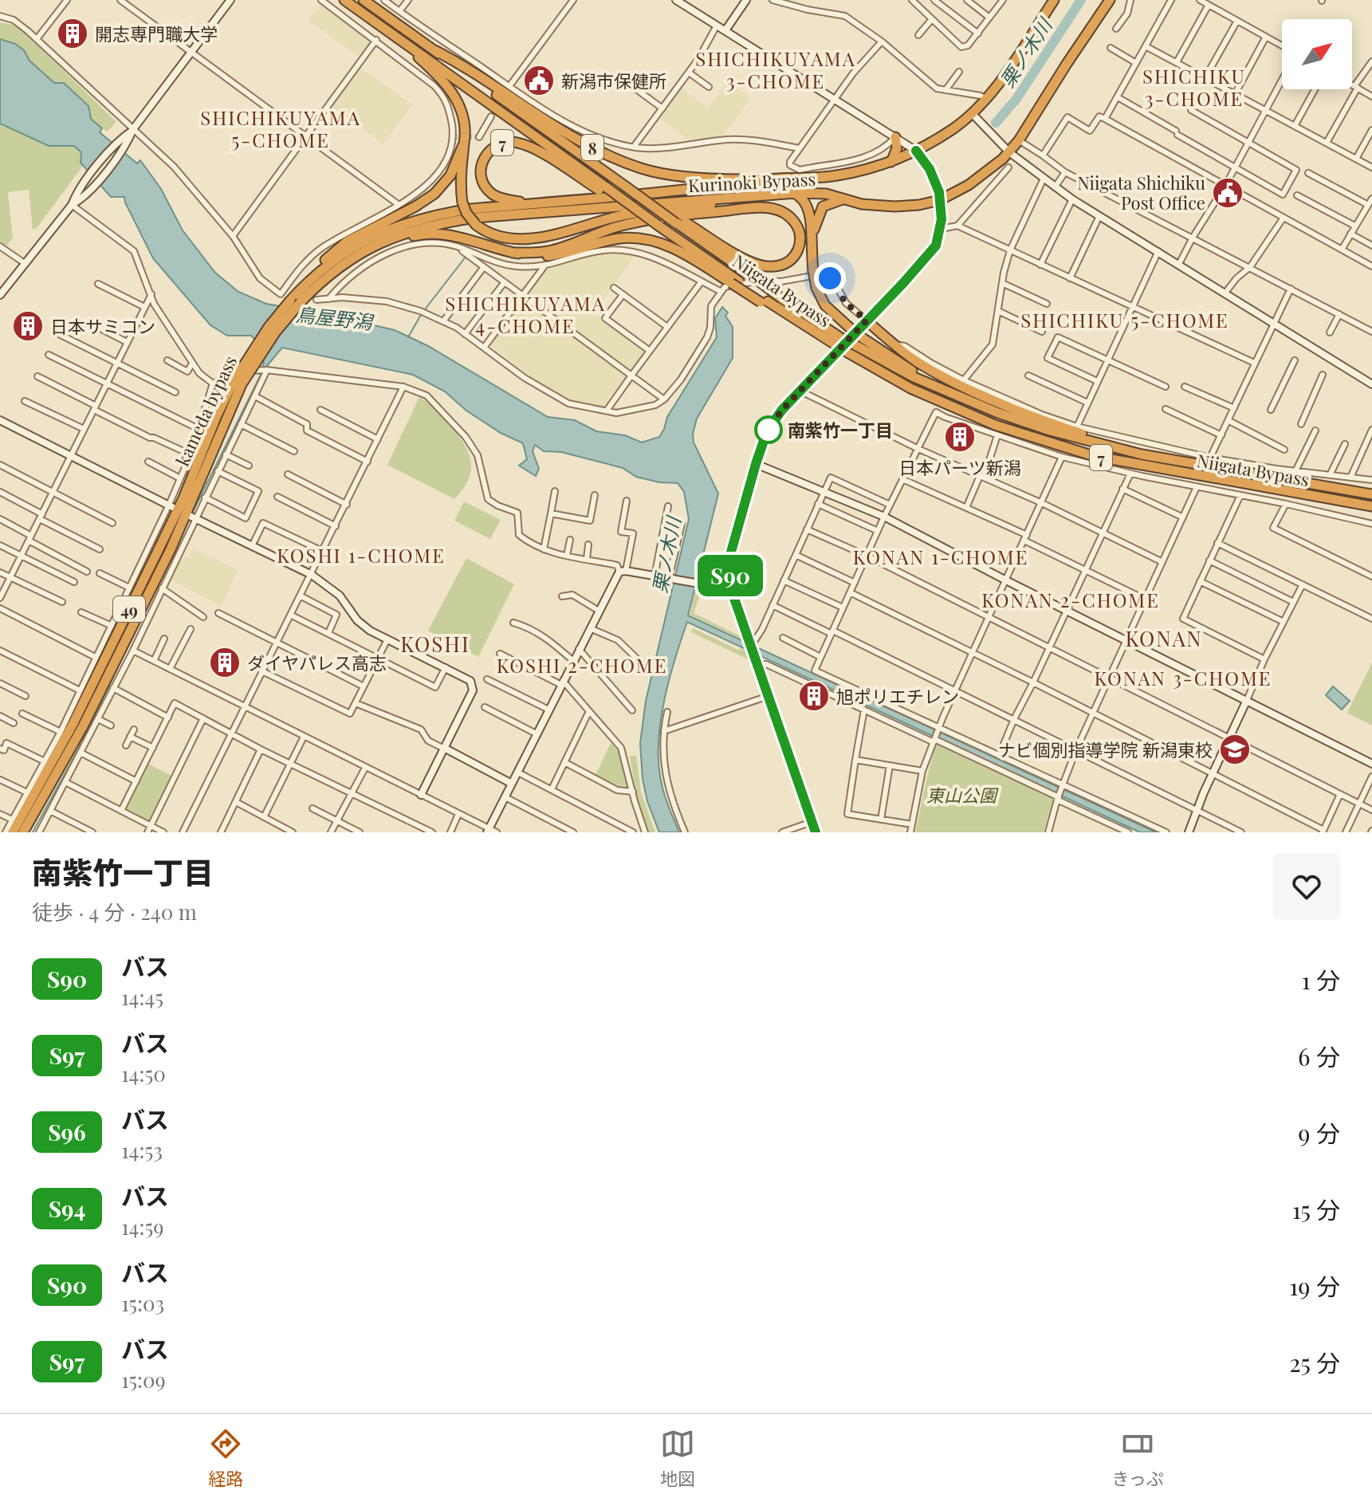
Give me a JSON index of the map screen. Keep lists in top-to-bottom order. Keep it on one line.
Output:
{"streets":{"highway":["7","8","Kurinoki Bypass","Niigata Bypass","kameda bypass","49"]},"crossings":[["7","8"],["7","Kurinoki Bypass"],["7","Niigata Bypass"],["7","kameda bypass"],["8","Kurinoki Bypass"],["8","Niigata Bypass"],["Kurinoki Bypass","Niigata Bypass"],["Kurinoki Bypass","kameda bypass"],["Niigata Bypass","kameda bypass"]],"districts":["SHICHIKUYAMA 3-CHOME","SHICHIKU 3-CHOME","SHICHIKUYAMA 5-CHOME","SHICHIKUYAMA 4-CHOME","SHICHIKU 5-CHOME","KOSHI 1-CHOME","KONAN 1-CHOME","KONAN 2-CHOME","KONAN","KOSHI","KOSHI 2-CHOME","KONAN 3-CHOME"],"water":["栗ノ木川","鳥屋野潟"],"parks":["東山公園"],"places":{"building":["開志専門職大学","日本サミコン","日本パーツ新潟","ダイヤパレス高志","旭ポリエチレン"],"public building":["新潟市保健所","Niigata Shichiku Post Office"],"other":["南紫竹一丁目"],"school or university":["ナビ個別指導学院 新潟東校"]},"lines":["bus line S90"],"north":"top right","page":{"on_map":"S90","heading":["南紫竹一丁目","徒歩 · 4 分 · 240 m"],"list":[{"mark":"S90","name":"バス","note":"14:45","value":"1 分"},{"mark":"S97","name":"バス","note":"14:50","value":"6 分"},{"mark":"S96","name":"バス","note":"14:53","value":"9 分"},{"mark":"S94","name":"バス","note":"14:59","value":"15 分"},{"mark":"S90","name":"バス","note":"15:03","value":"19 分"},{"mark":"S97","name":"バス","note":"15:09","value":"25 分"}],"tabs":["経路","地図","きっぷ"]}}
